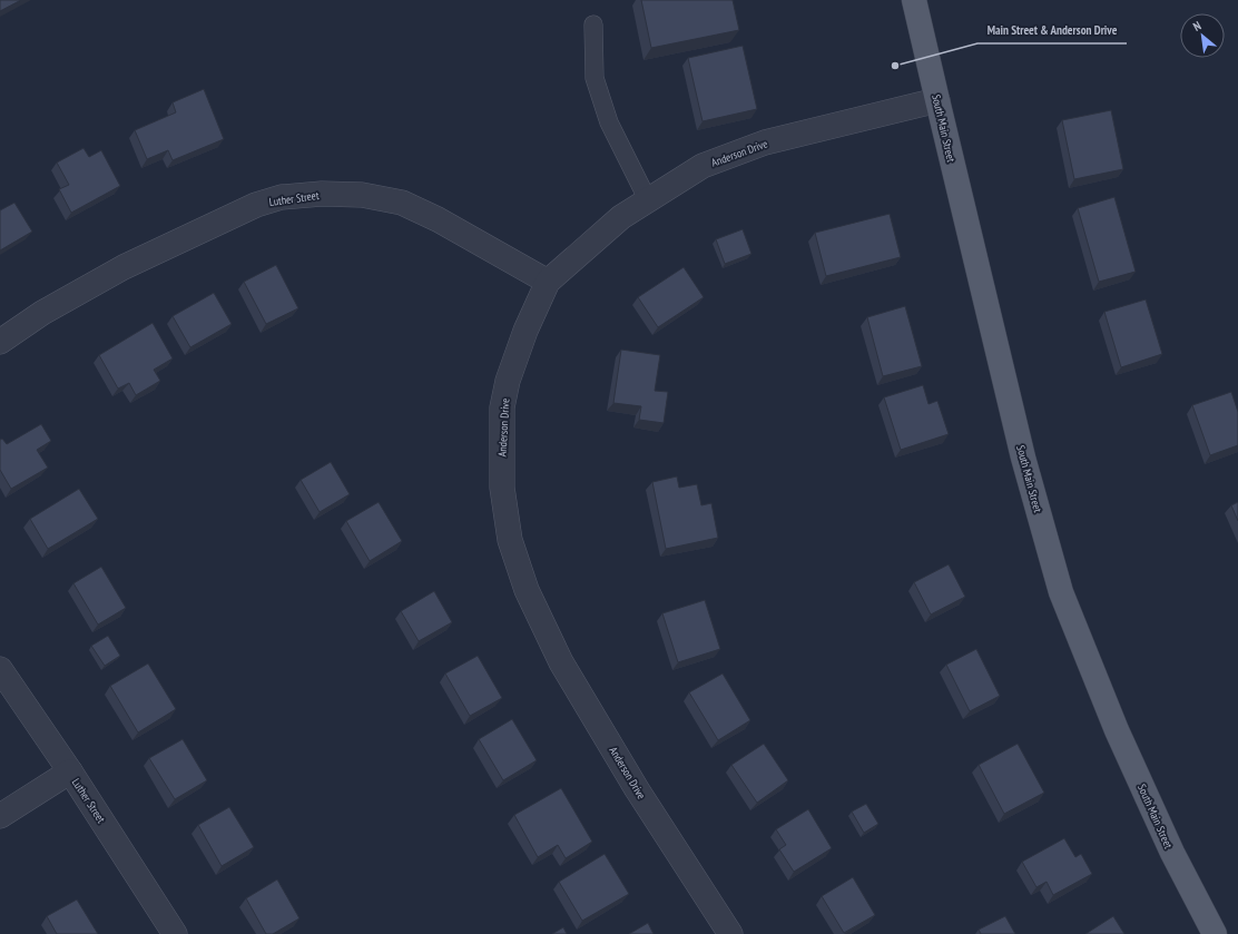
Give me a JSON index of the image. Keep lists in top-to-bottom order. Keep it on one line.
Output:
{"streets":{"main road":["South Main Street"],"street":["Anderson Drive","Luther Street"]},"crossings":[["South Main Street","Anderson Drive"],["Anderson Drive","Luther Street"]],"places":["Main Street & Anderson Drive"],"north":"top left"}
